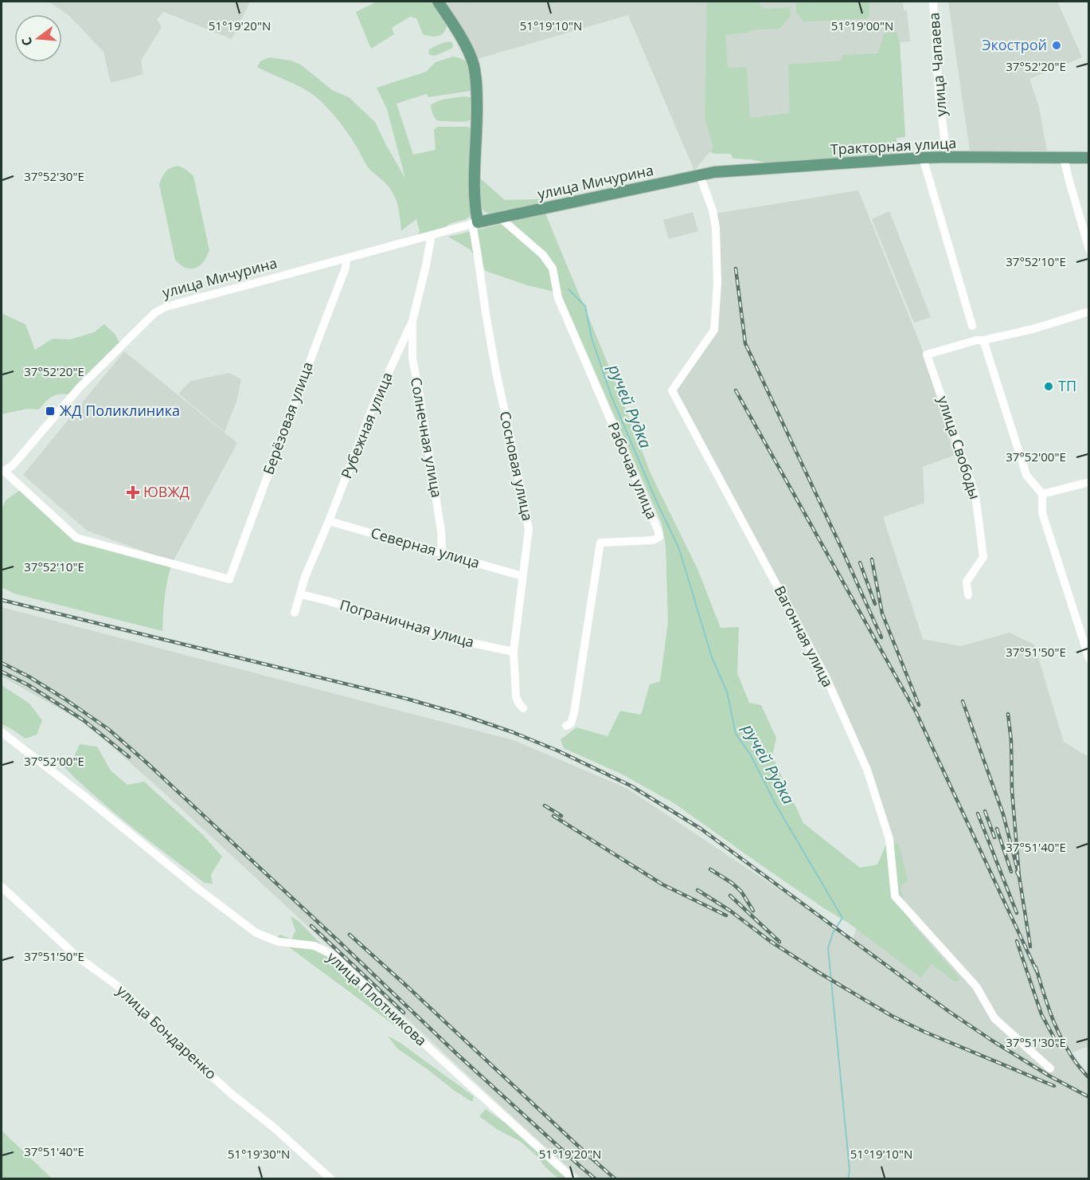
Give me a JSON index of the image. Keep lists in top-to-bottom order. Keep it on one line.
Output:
{"streets":{"main road":["Тракторная улица","улица Мичурина"],"street":["улица Чапаева","Берёзовая улица","Рубежная улица","Солнечная улица","улица Свободы","Сосновая улица","Рабочая улица","Северная улица","Пограничная улица","Вагонная улица","улица Плотникова","улица Бондаренко"]},"crossings":[["улица Чапаева","Тракторная улица"],["Тракторная улица","улица Мичурина"],["Тракторная улица","Вагонная улица"],["улица Мичурина","Берёзовая улица"],["улица Мичурина","Рубежная улица"],["улица Мичурина","Сосновая улица"],["улица Мичурина","Рабочая улица"],["улица Мичурина","Вагонная улица"],["Рубежная улица","Солнечная улица"],["Рубежная улица","Северная улица"],["Рубежная улица","Пограничная улица"],["Солнечная улица","Северная улица"],["Сосновая улица","Северная улица"],["Сосновая улица","Пограничная улица"]],"water":["ручей Рудка"],"places":{"other":["Экострой","ТП"],"transit":["ЖД Поликлиника"],"health":["ЮВЖД"]},"north":"left","coordinates":["51°19'20\"N","51°19'10\"N","51°19'00\"N","37°52'20\"E","37°52'30\"E","37°52'10\"E","37°52'00\"E","37°51'50\"E","37°51'40\"E","37°51'30\"E","51°19'30\"N"]}
